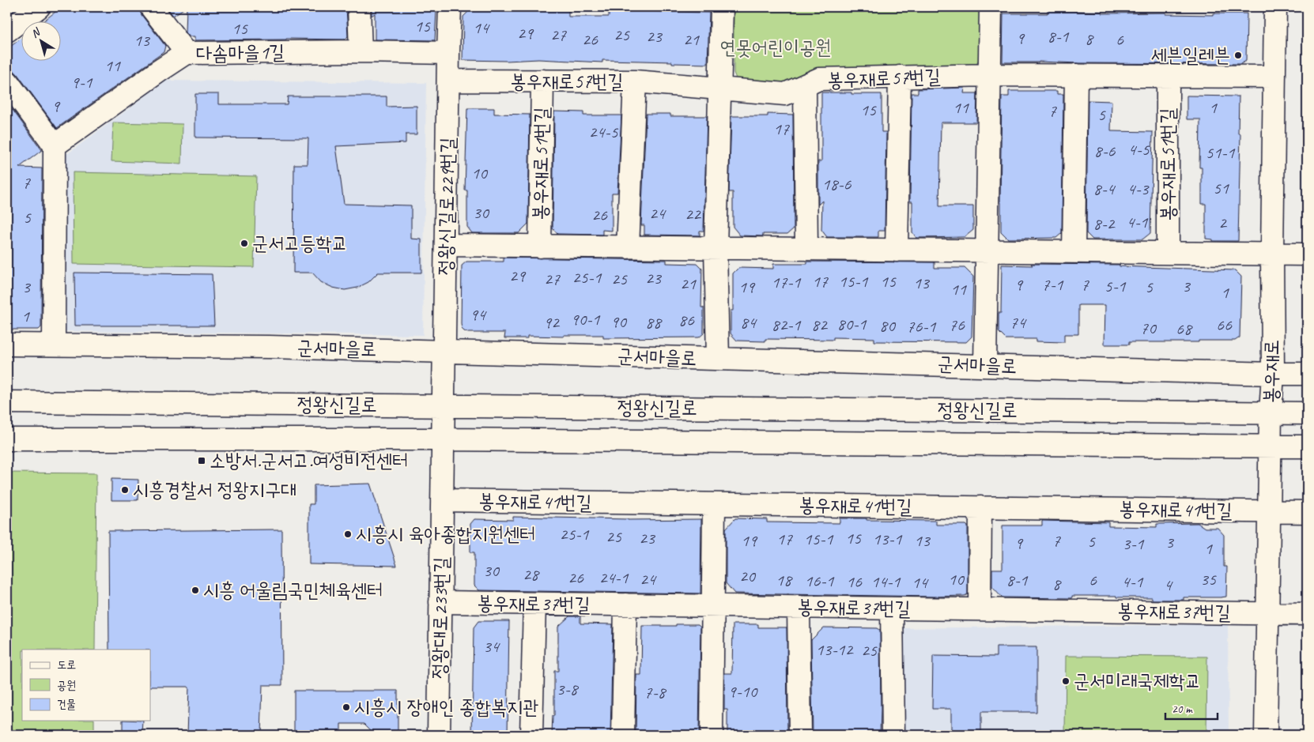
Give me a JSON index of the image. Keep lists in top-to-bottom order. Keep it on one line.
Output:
{"streets":{"street":["다솜마을1길","봉우재로57번길","봉우재로51번길","정왕신길로229번길","군서마을로","봉우재로","정왕신길로","봉우재로41번길","봉우재로37번길","정왕대로233번길"]},"crossings":[["다솜마을1길","정왕신길로229번길"],["봉우재로57번길","봉우재로51번길"],["봉우재로57번길","정왕신길로229번길"],["봉우재로57번길","봉우재로"],["봉우재로51번길","정왕신길로229번길"],["봉우재로51번길","봉우재로"],["정왕신길로229번길","군서마을로"],["정왕신길로229번길","정왕신길로"],["정왕신길로229번길","정왕대로233번길"],["군서마을로","봉우재로"],["봉우재로","정왕신길로"],["봉우재로","봉우재로41번길"],["봉우재로","봉우재로37번길"],["정왕신길로","정왕대로233번길"],["봉우재로41번길","정왕대로233번길"],["봉우재로37번길","정왕대로233번길"]],"parks":["연못어린이공원"],"places":{"other":["세븐일레븐","군서고등학교","시흥경찰서 정왕지구대","시흥시 육아종합지원센터","시흥 어울림국민체육센터","군서미래국제학교","시흥시 장애인 종합복지관"],"transit":["소방서.군서고.여성비전센터"]},"house_numbers":["15","14","15","29","27","25","23","8-1","9","8","26","21","6","13","11","9-1","9","11","1","15","7","5","17","24-5","4-5","8-6","51-1","10","7","18-6","51","8-4","4-3","30","24","22","26","5","4-1","2","8-2","29","25-1","23","27","25","17","15-1","15","17-1","13","21","9","7-1","7","5-1","3","3","19","5","11","1","94","1","90-1","86","90","92","88","84","74","80-1","82-1","82","76","66","80","76-1","70","68","25-1","25","23","15","17","15-1","13-1","19","13","7","5","3","9","3-1","1","30","28","20","26","24-1","24","10","35","18","8-1","6","16-1","16","14-1","4-1","14","8","4","34","13-12","25","3-8","9-10","7-8"],"legend":["도로","공원","건물"],"scale_bar":"20 m","north":"top left"}
